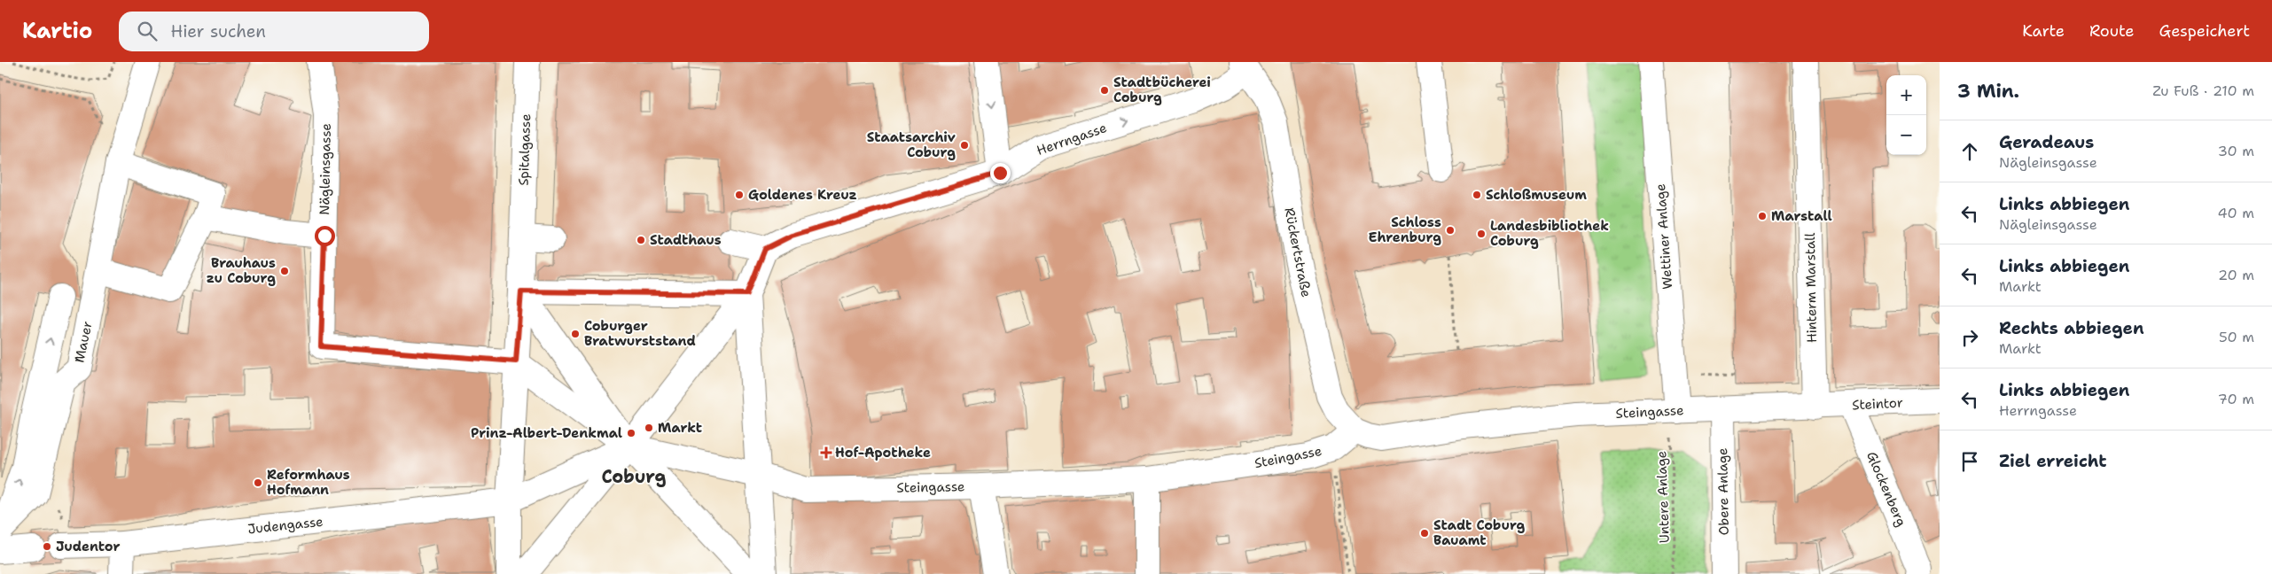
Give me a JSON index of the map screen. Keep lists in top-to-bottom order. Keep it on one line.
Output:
{"streets":{"street":["Herrngasse","Spitalgasse","Nägleinsgasse","Wettiner Anlage","Rückertstraße","Hinterm Marstall","Mauer","Steintor","Steingasse","Glockenberg","Obere Anlage","Judengasse"],"path":["Untere Anlage"]},"crossings":[["Herrngasse","Rückertstraße"],["Wettiner Anlage","Steingasse"],["Rückertstraße","Steingasse"],["Hinterm Marstall","Steintor"],["Hinterm Marstall","Steingasse"],["Steintor","Steingasse"],["Steintor","Glockenberg"],["Steingasse","Obere Anlage"]],"one_way":["Herrngasse"],"districts":["Coburg"],"places":{"other":["Stadtbücherei Coburg","Staatsarchiv Coburg","Goldenes Kreuz","Schloßmuseum","Marstall","Schloss Ehrenburg","Landesbibliothek Coburg","Stadthaus","Brauhaus zu Coburg","Coburger Bratwurststand","Markt","Prinz-Albert-Denkmal","Reformhaus Hofmann","Stadt Coburg Bauamt","Judentor"],"health":["Hof-Apotheke"]},"page":{"header":"Kartio","search":"Hier suchen","nav":["Karte","Route","Gespeichert"],"heading":["3 Min.","Zu Fuß · 210 m"],"map_buttons":["+","−"],"list":[["Geradeaus","Nägleinsgasse","30 m"],["Links abbiegen","Nägleinsgasse","40 m"],["Links abbiegen","Markt","20 m"],["Rechts abbiegen","Markt","50 m"],["Links abbiegen","Herrngasse","70 m"],"Ziel erreicht"]}}
